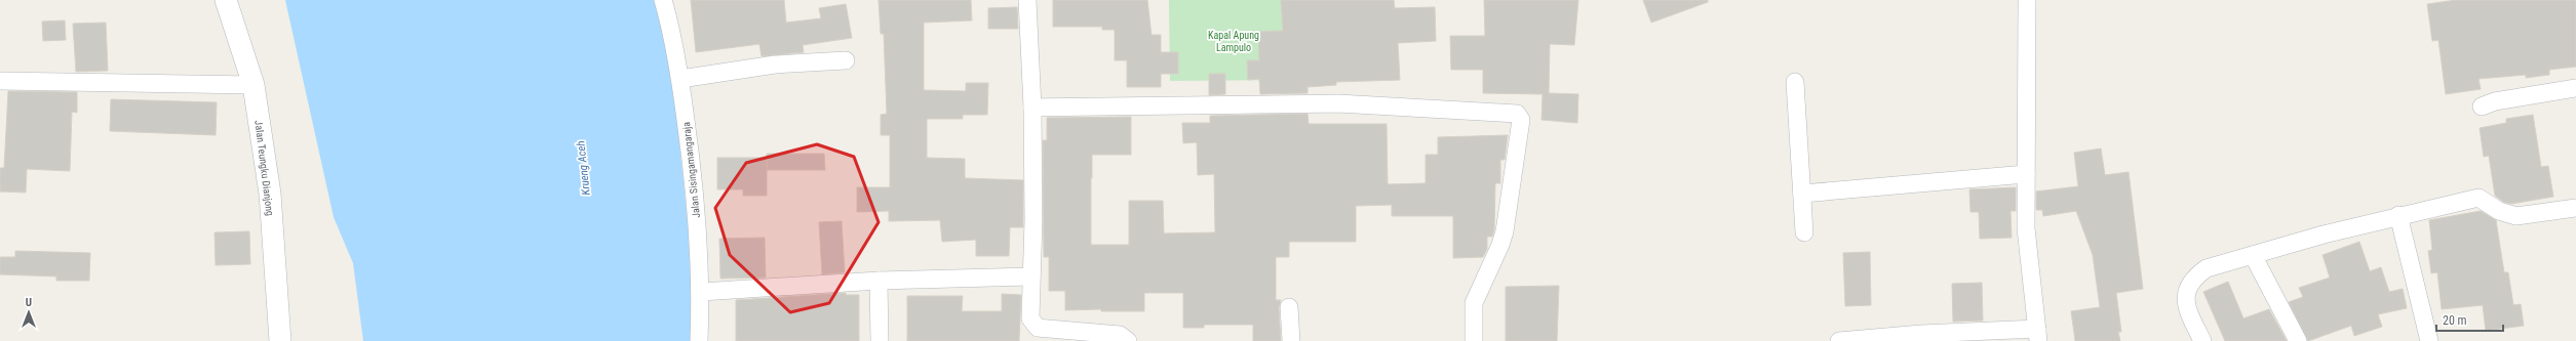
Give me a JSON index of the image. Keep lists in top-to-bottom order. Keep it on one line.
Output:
{"streets":{"street":["Jalan Teungku Dianjong","Jalan Sisingamangaraja"]},"water":["Krueng Aceh"],"parks":["Kapal Apung Lampulo"],"scale_bar":"20 m","north":"top"}
